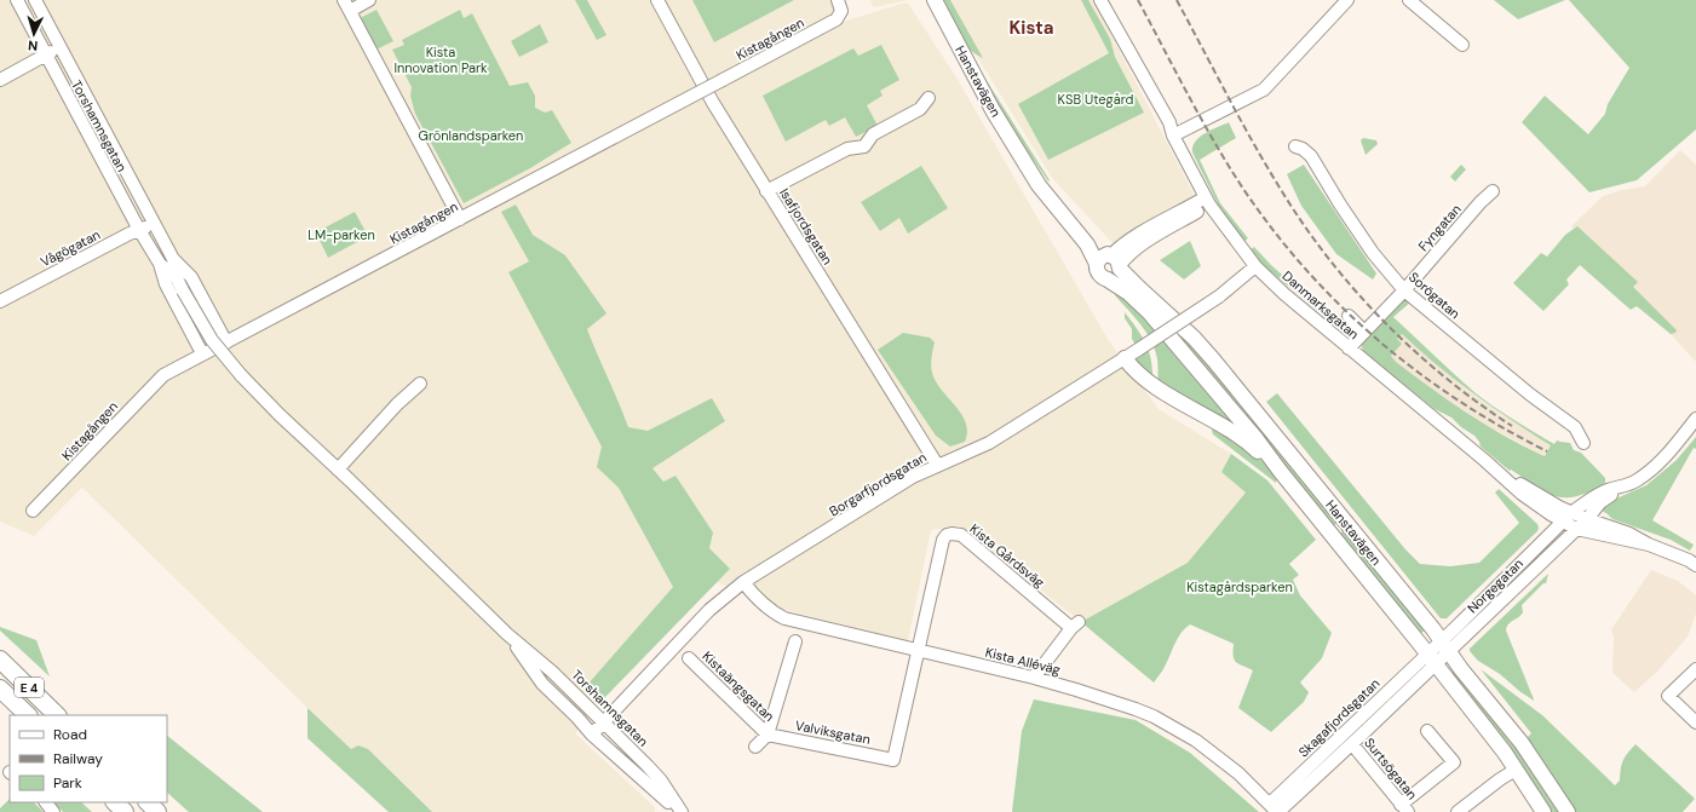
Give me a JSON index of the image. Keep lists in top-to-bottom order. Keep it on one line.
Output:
{"streets":{"highway":["E 4"],"main road":["Hanstavägen"],"street":["Kistagången","Torshamnsgatan","Isafjordsgatan","Fyngatan","Vågögatan","Sorögatan","Danmarksgatan","Borgarfjordsgatan","Kista Gårdsväg","Norgegatan","Kista Alléväg","Kistaängsgatan","Skagafjordsgatan","Valviksgatan","Surtsögatan"]},"crossings":[["Kistagången","Torshamnsgatan"],["Hanstavägen","Norgegatan"],["Hanstavägen","Skagafjordsgatan"],["Torshamnsgatan","Vågögatan"],["Torshamnsgatan","Borgarfjordsgatan"],["Isafjordsgatan","Borgarfjordsgatan"],["Fyngatan","Sorögatan"],["Fyngatan","Danmarksgatan"],["Danmarksgatan","Borgarfjordsgatan"],["Danmarksgatan","Norgegatan"],["Borgarfjordsgatan","Kista Alléväg"],["Kista Gårdsväg","Kista Alléväg"],["Kista Gårdsväg","Valviksgatan"],["Norgegatan","Skagafjordsgatan"],["Kista Alléväg","Skagafjordsgatan"],["Kistaängsgatan","Valviksgatan"],["Skagafjordsgatan","Surtsögatan"]],"districts":["Kista"],"parks":["Kista Innovation Park","KSB Utegård","Grönlandsparken","LM-parken","Kistagårdsparken"],"legend":["Road","Railway","Park"],"north":"bottom"}
